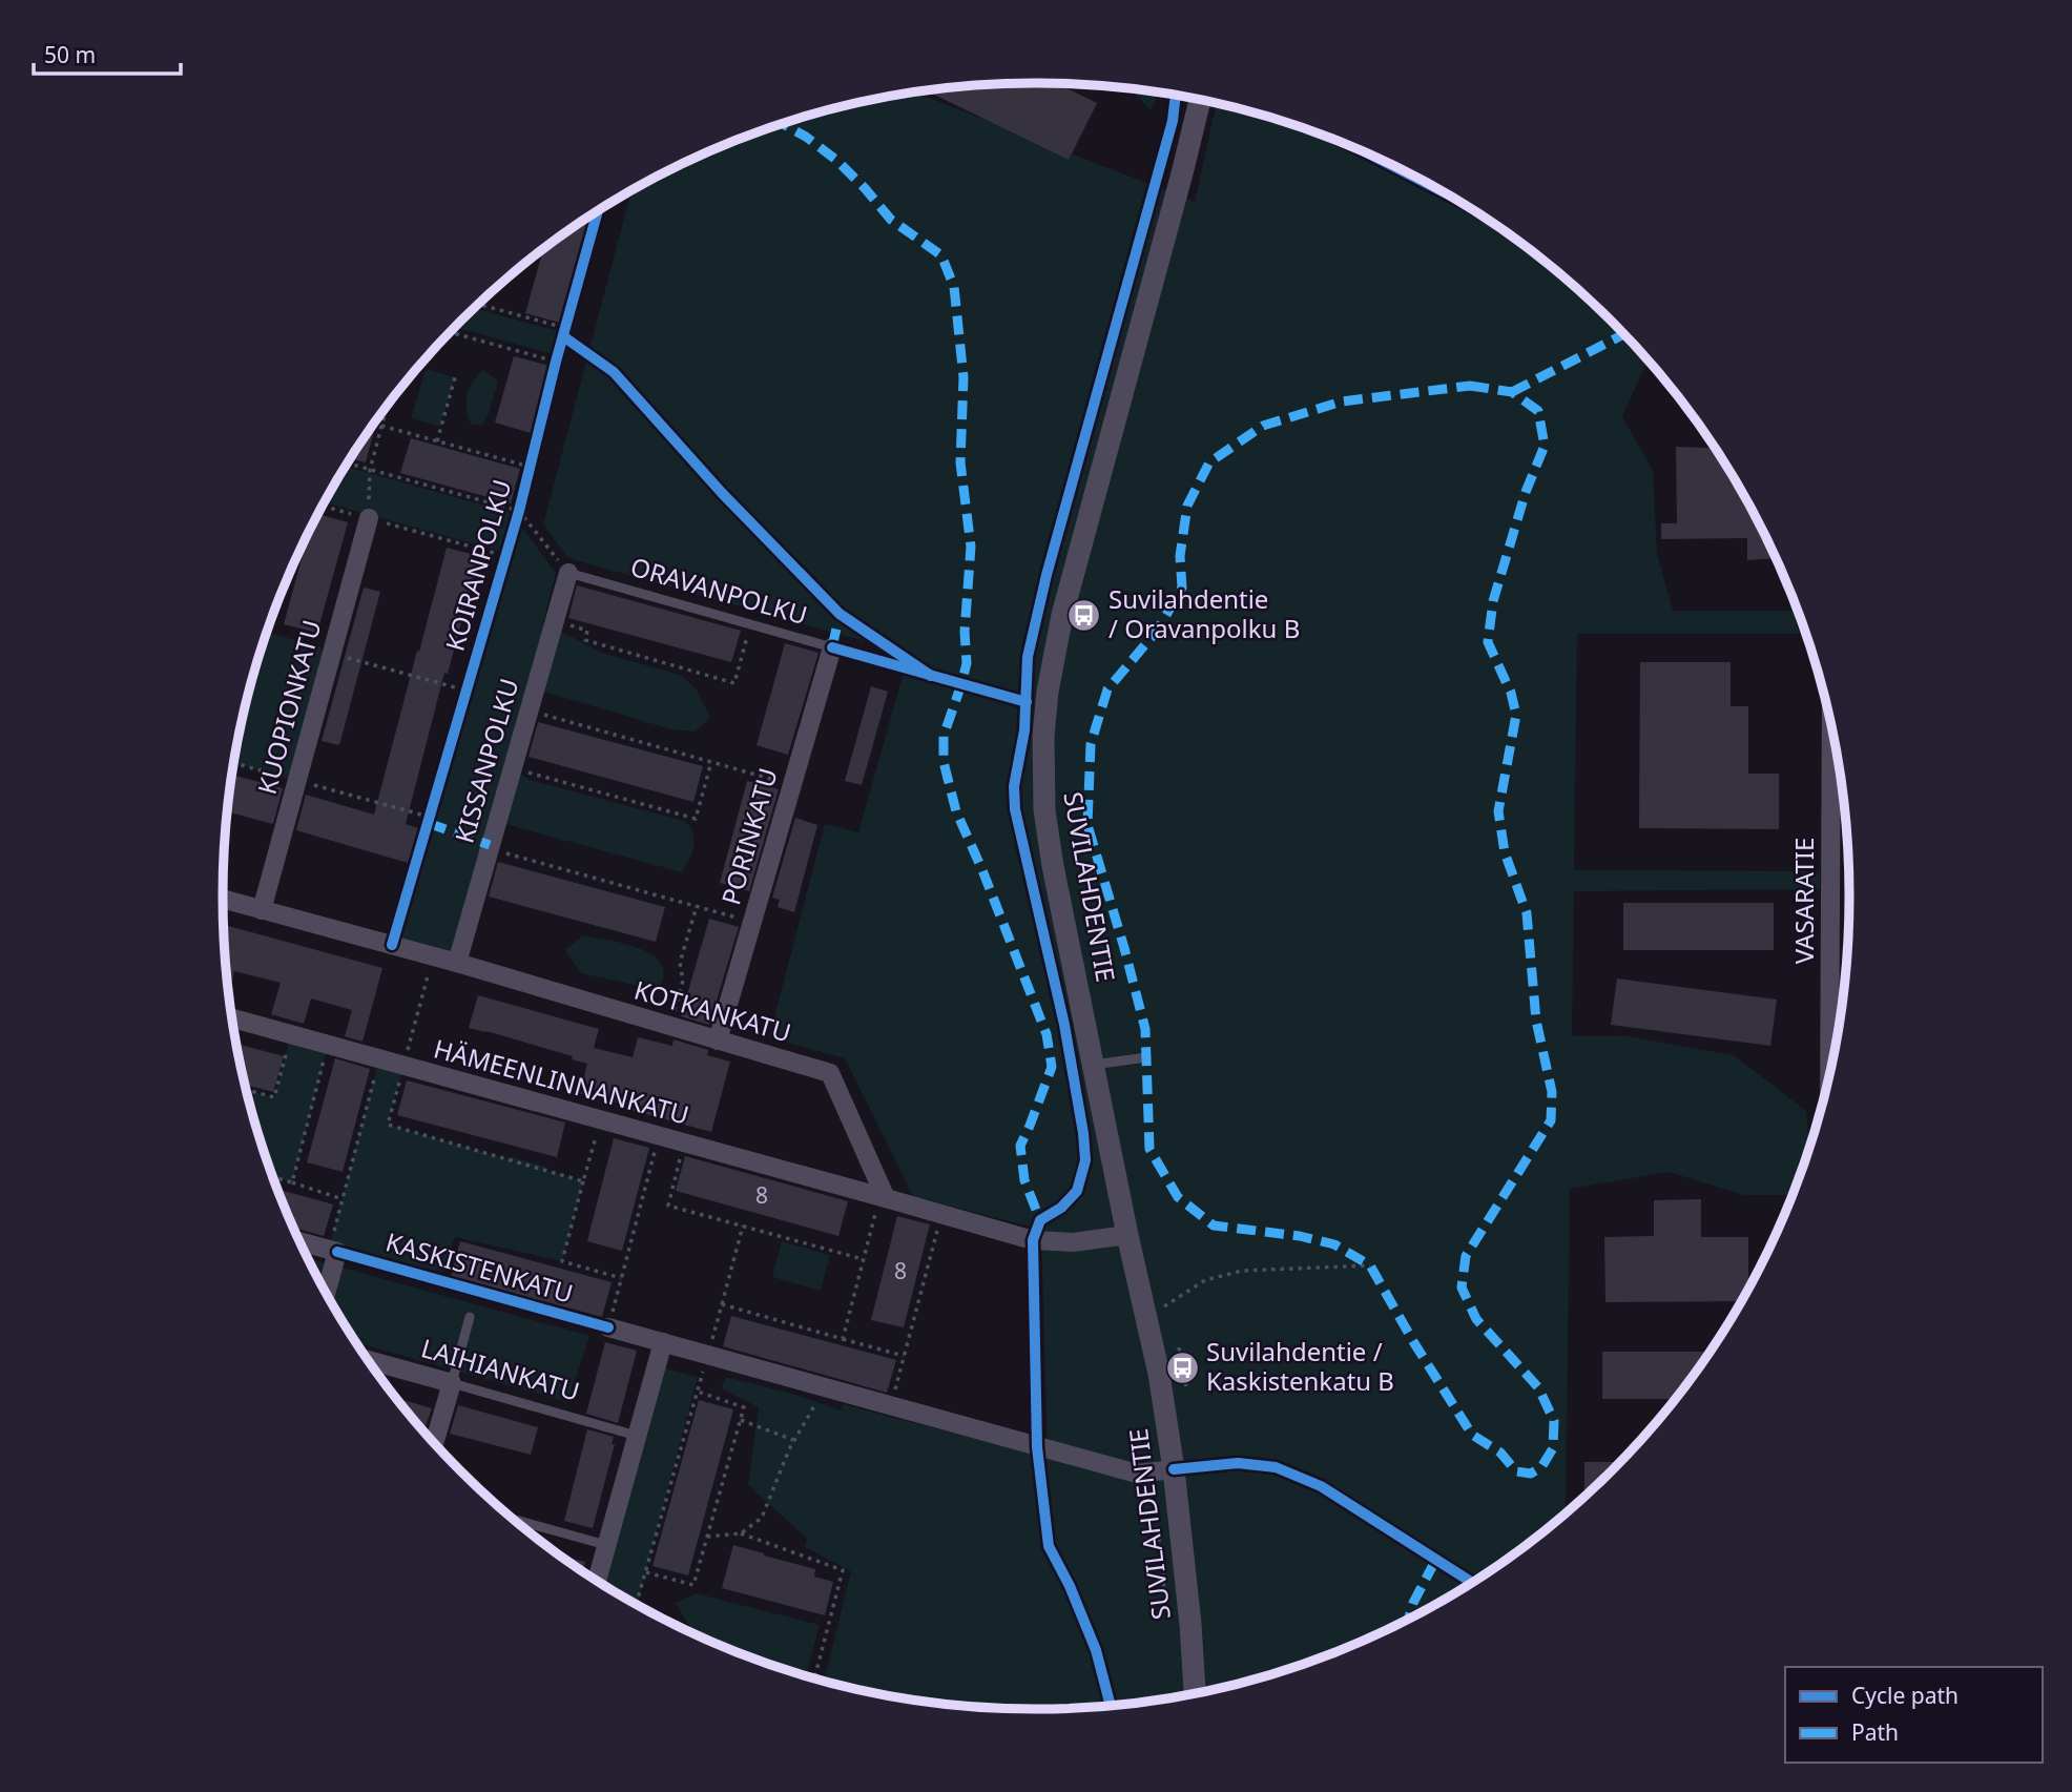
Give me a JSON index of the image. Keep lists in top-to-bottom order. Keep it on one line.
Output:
{"streets":{"street":["KUOPIONKATU","KISSANPOLKU","PORINKATU","SUVILAHDENTIE","VASARATIE","KOTKANKATU","HÄMEENLINNANKATU","LAIHIANKATU"],"lane":["ORAVANPOLKU"],"cycle path":["KOIRANPOLKU","KASKISTENKATU"]},"crossings":[["KOIRANPOLKU","KOTKANKATU"],["ORAVANPOLKU","KISSANPOLKU"],["ORAVANPOLKU","PORINKATU"],["KUOPIONKATU","KOTKANKATU"],["KISSANPOLKU","KOTKANKATU"],["PORINKATU","KOTKANKATU"],["KOTKANKATU","HÄMEENLINNANKATU"]],"places":{"bus stop":["Suvilahdentie / Oravanpolku B","Suvilahdentie / Kaskistenkatu B"]},"house_numbers":["8","8"],"legend":["Cycle path","Path"],"scale_bar":"50 m"}
